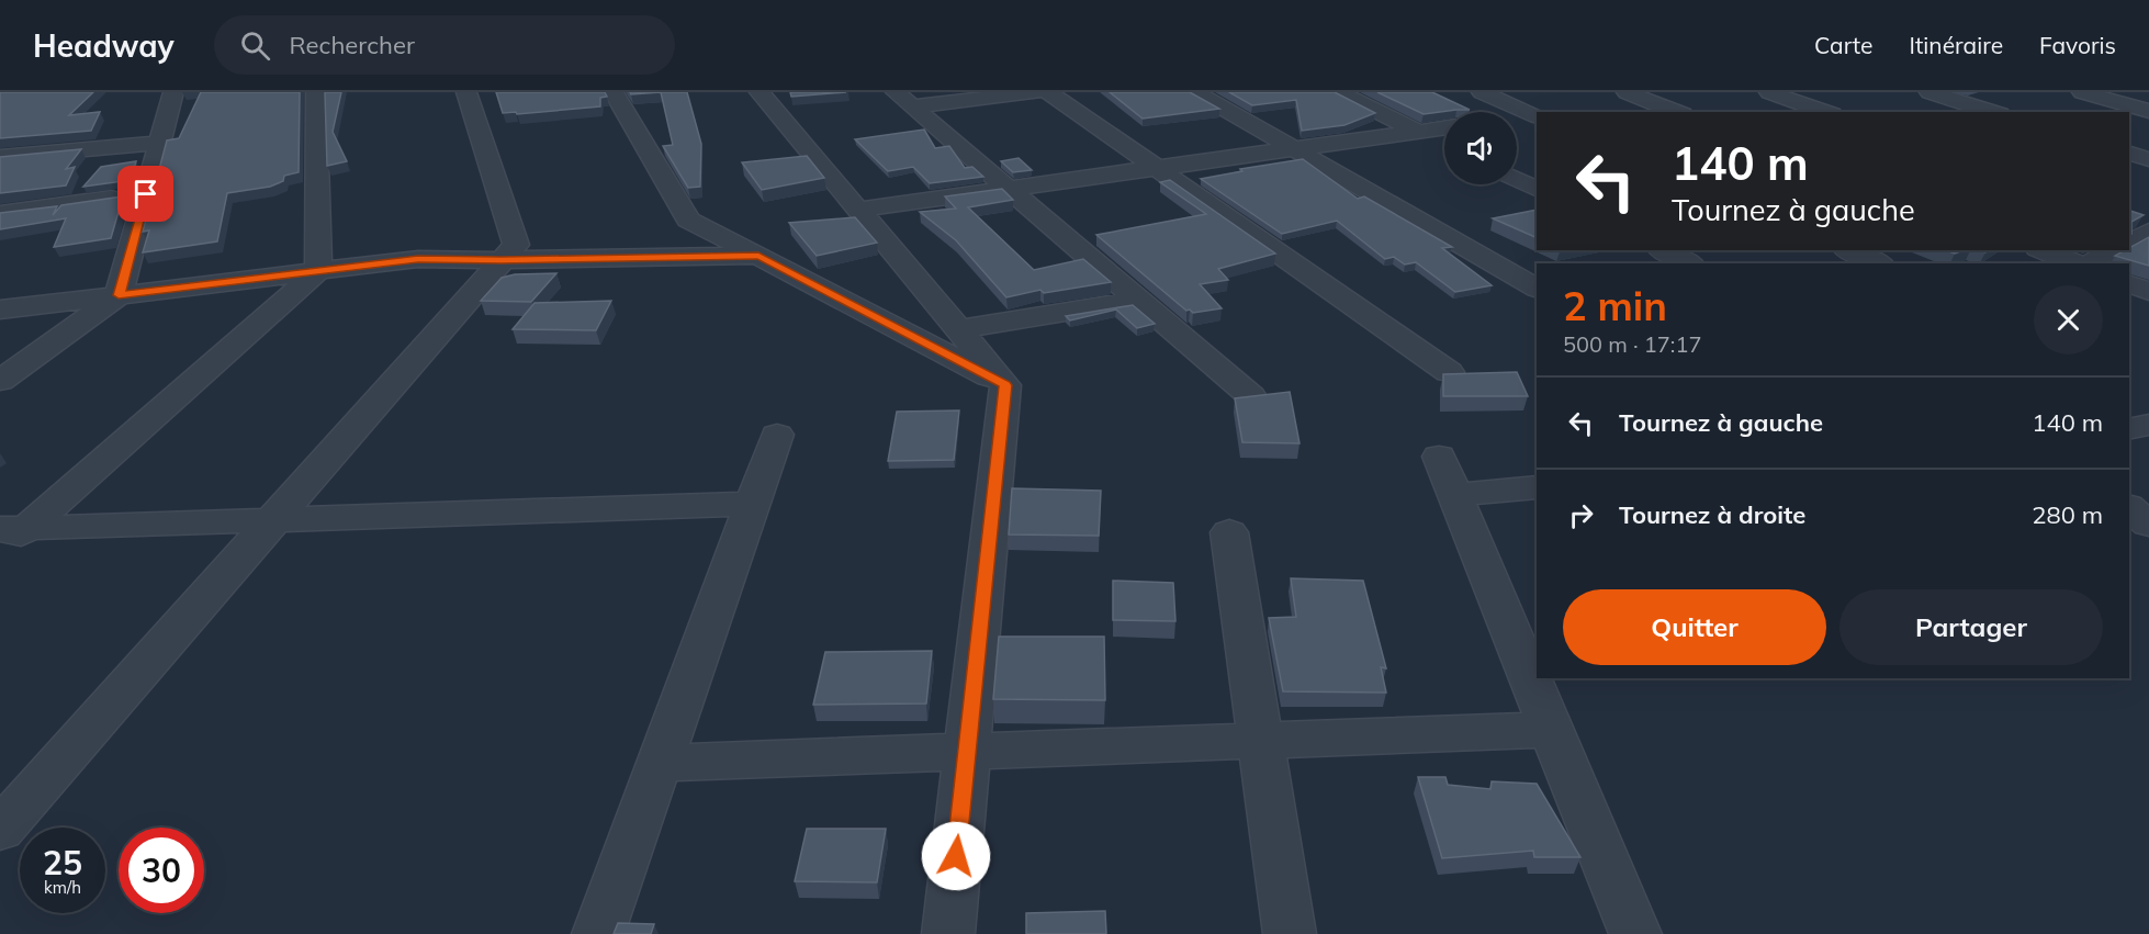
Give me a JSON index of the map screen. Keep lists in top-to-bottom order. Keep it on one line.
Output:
{"page":{"header":"Headway","search":"Rechercher","nav":["Carte","Itinéraire","Favoris"],"turn":["140 m","Tournez à gauche"],"heading":["2 min","500 m · 17:17"],"list":[{"name":"Tournez à gauche","value":"140 m"},{"name":"Tournez à droite","value":"280 m"}],"buttons":["Quitter","Partager"],"speed":"25 km/h","limit":"30"}}
